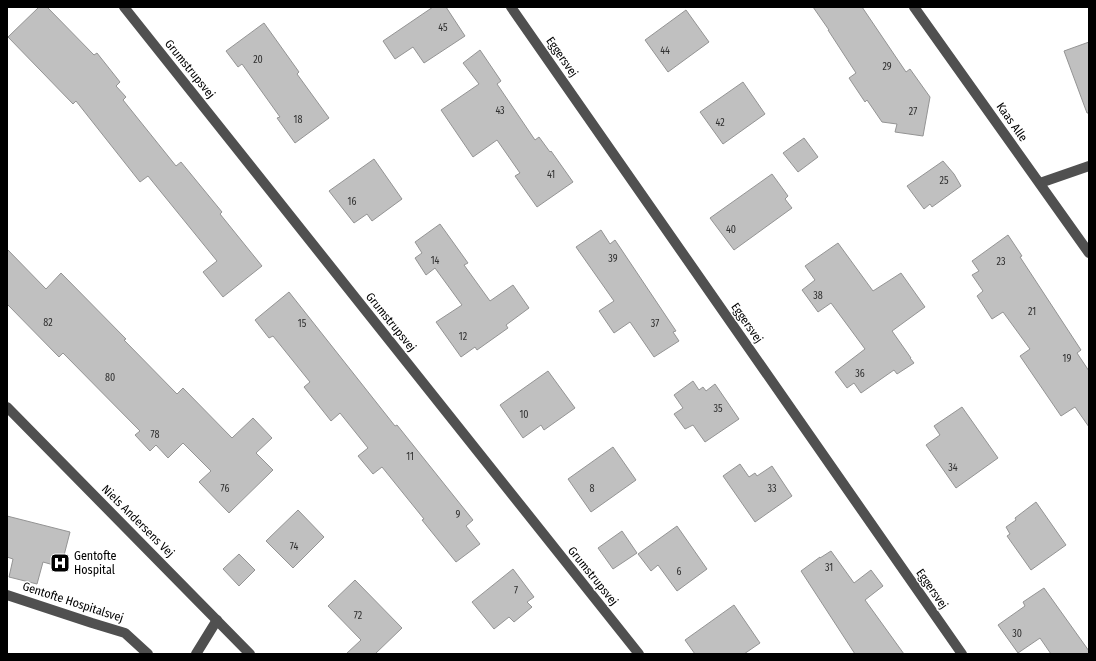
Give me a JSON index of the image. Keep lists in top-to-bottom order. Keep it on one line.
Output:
{"streets":{"street":["Eggersvej","Grumstrupsvej","Kaas Alle","Niels Andersens Vej","Gentofte Hospitalsvej"]},"places":{"hospital":["Gentofte Hospital"]},"house_numbers":["45","44","20","29","43","27","18","42","41","25","16","40","39","14","23","38","21","82","15","37","12","19","36","80","35","10","78","11","34","76","8","33","9","74","31","6","7","72","30"]}
